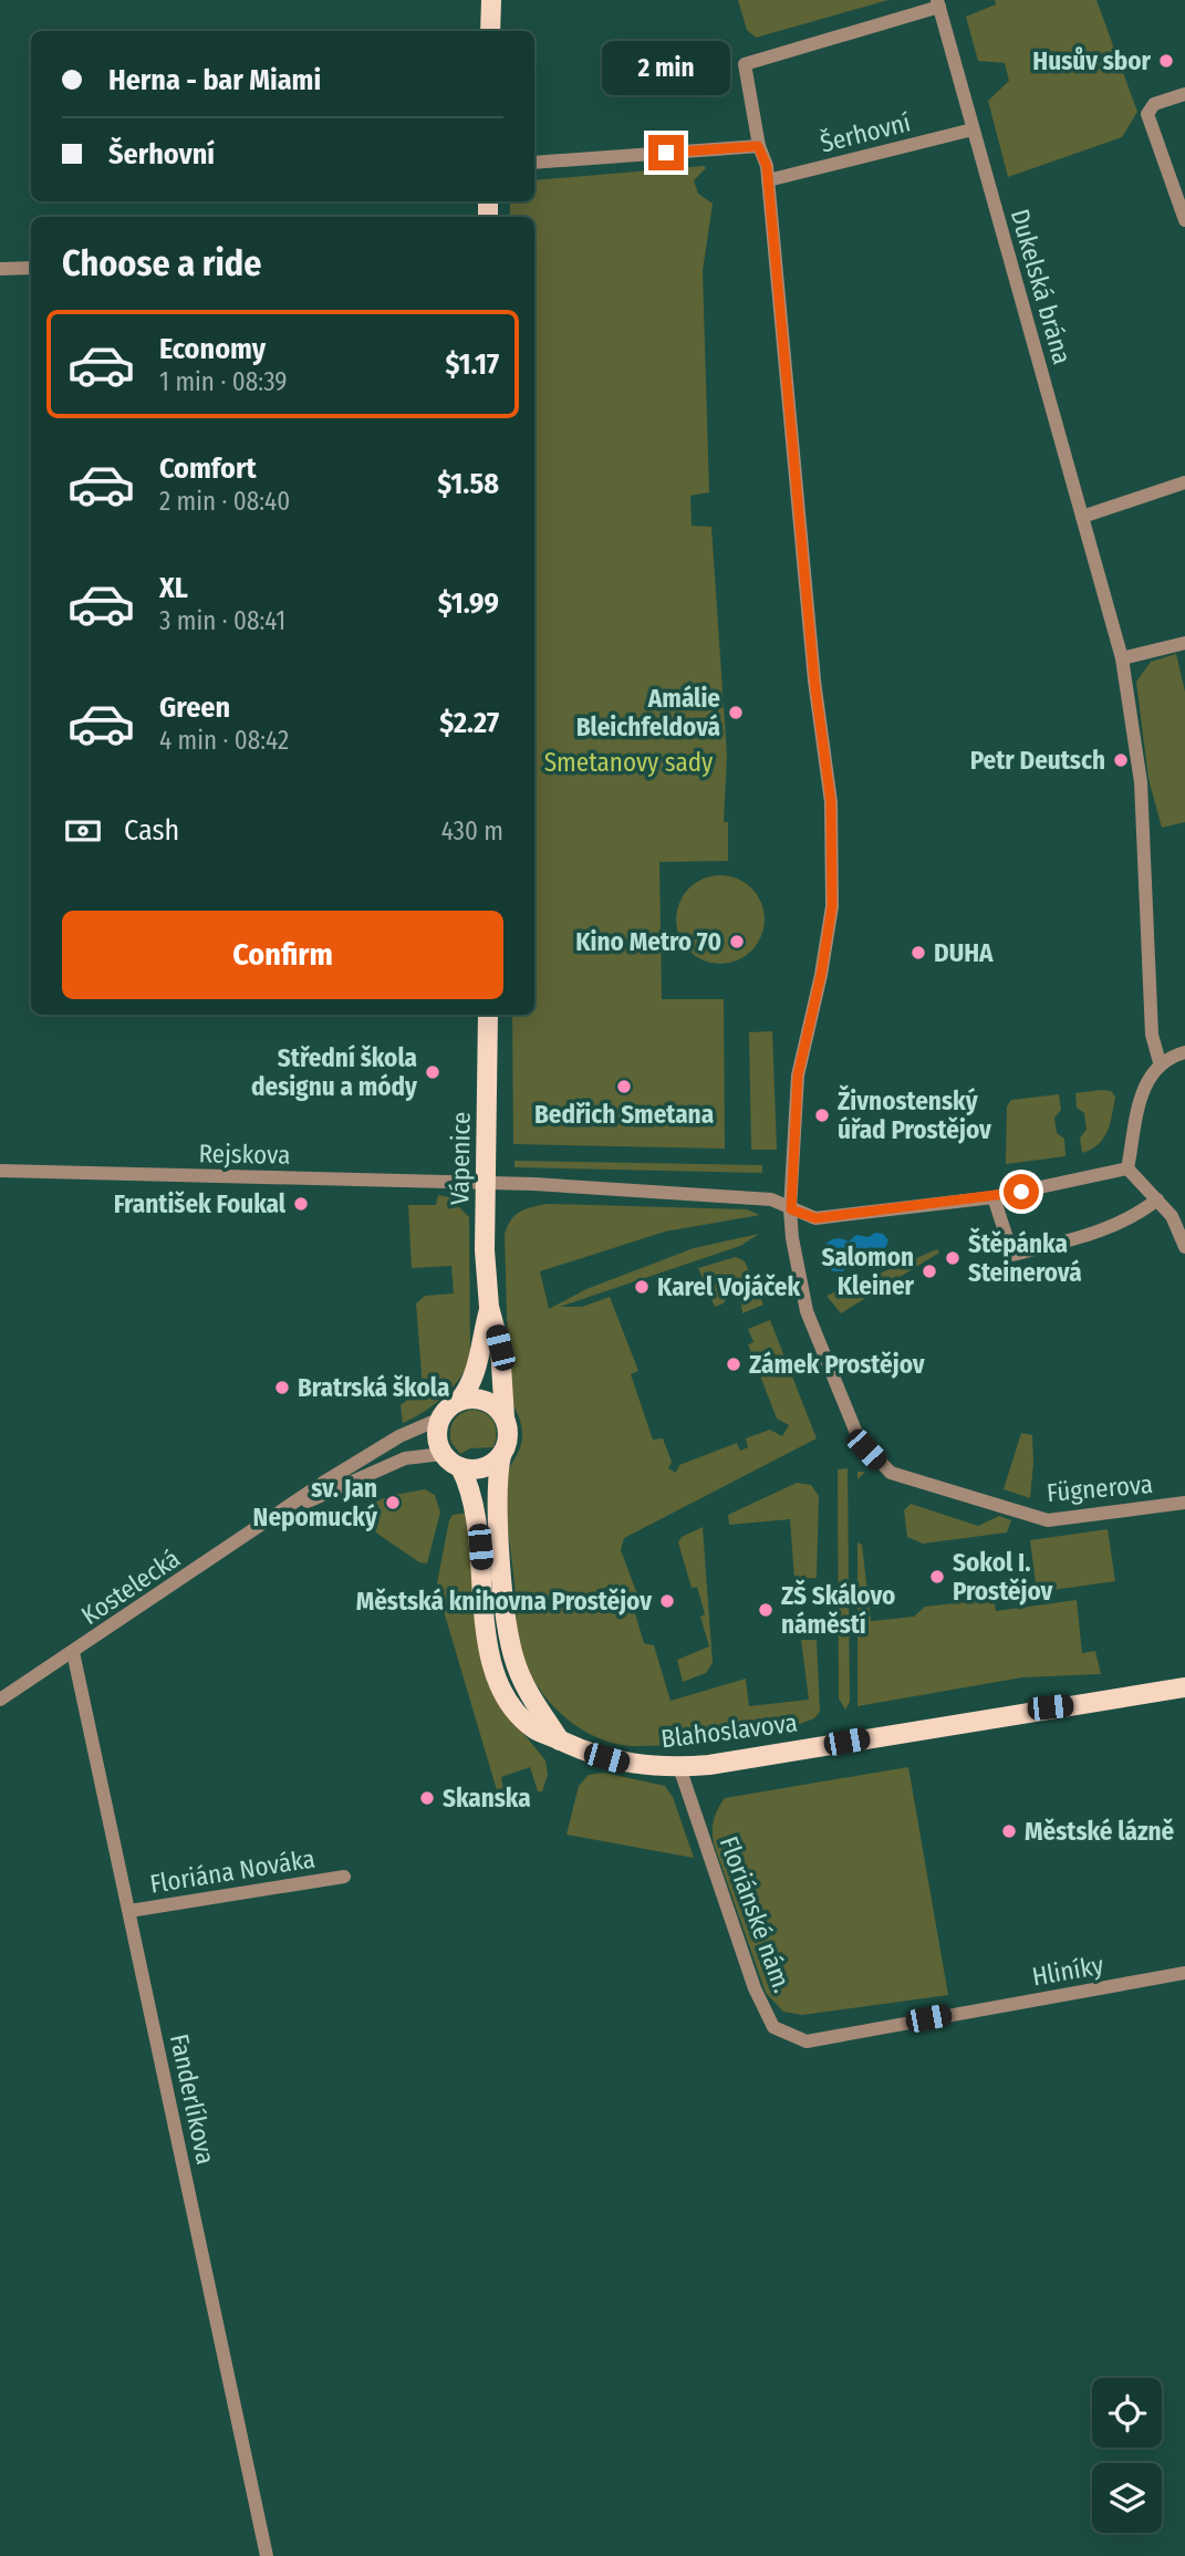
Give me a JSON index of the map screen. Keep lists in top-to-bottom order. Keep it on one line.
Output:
{"streets":{"main road":["Vápenice","Blahoslavova"],"street":["Šerhovní","Dukelská brána","Rejskova","Fügnerova","Kostelecká","Floriána Nováka","Floriánské nám.","Hliníky","Fanderlíkova"]},"crossings":[["Šerhovní","Dukelská brána"],["Šerhovní","Fügnerova"],["Dukelská brána","Fügnerova"],["Rejskova","Vápenice"],["Rejskova","Fügnerova"],["Vápenice","Kostelecká"],["Vápenice","Blahoslavova"],["Kostelecká","Blahoslavova"],["Kostelecká","Fanderlíkova"],["Blahoslavova","Floriánské nám."],["Floriána Nováka","Fanderlíkova"],["Floriánské nám.","Hliníky"]],"parks":["Smetanovy sady"],"places":["Husův sbor","Amálie Bleichfeldová","Petr Deutsch","Kino Metro 70","DUHA","Střední škola designu a módy","Bedřich Smetana","Živnostenský úřad Prostějov","František Foukal","Štěpánka Steinerová","Salomon Kleiner","Karel Vojáček","Zámek Prostějov","Bratrská škola","sv. Jan Nepomucký","Sokol I. Prostějov","Městská knihovna Prostějov","ZŠ Skálovo náměstí","Skanska","Městské lázně"],"page":{"banner":["Herna - bar Miami","Šerhovní"],"bubble":"2 min","heading":"Choose a ride","list":[{"name":"Economy","note":"1 min · 08:39","value":"$1.17"},{"name":"Comfort","note":"2 min · 08:40","value":"$1.58"},{"name":"XL","note":"3 min · 08:41","value":"$1.99"},{"name":"Green","note":"4 min · 08:42","value":"$2.27"}],"pay":["Cash","430 m"],"buttons":"Confirm"}}
